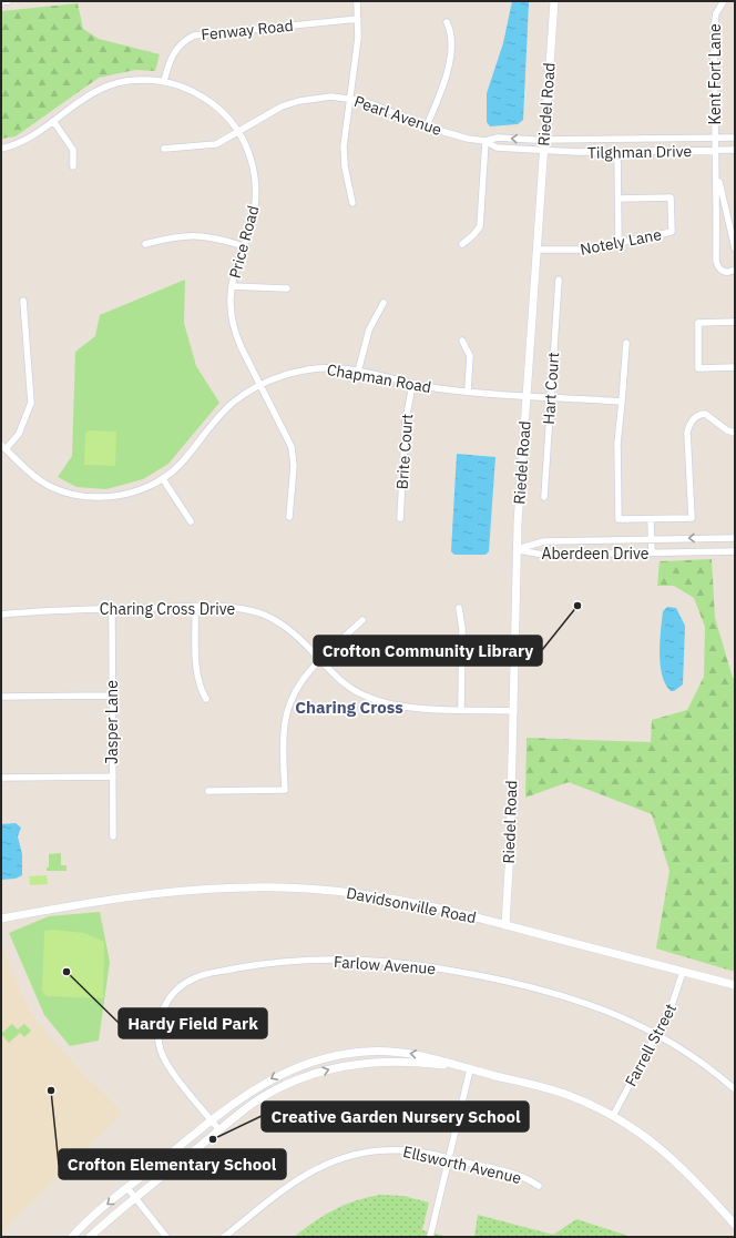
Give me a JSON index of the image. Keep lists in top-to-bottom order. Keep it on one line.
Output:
{"streets":{"street":["Fenway Road","Kent Fort Lane","Riedel Road","Pearl Avenue","Tilghman Drive","Price Road","Notely Lane","Chapman Road","Hart Court","Brite Court","Aberdeen Drive","Charing Cross Drive","Jasper Lane","Davidsonville Road","Farlow Avenue","Farrell Street","Ellsworth Avenue"]},"crossings":[["Fenway Road","Price Road"],["Kent Fort Lane","Tilghman Drive"],["Riedel Road","Pearl Avenue"],["Riedel Road","Tilghman Drive"],["Riedel Road","Notely Lane"],["Riedel Road","Chapman Road"],["Riedel Road","Aberdeen Drive"],["Riedel Road","Charing Cross Drive"],["Riedel Road","Davidsonville Road"],["Pearl Avenue","Tilghman Drive"],["Pearl Avenue","Price Road"],["Price Road","Chapman Road"],["Chapman Road","Hart Court"],["Chapman Road","Brite Court"],["Charing Cross Drive","Jasper Lane"],["Davidsonville Road","Farrell Street"],["Farlow Avenue","Farrell Street"]],"districts":["Charing Cross"],"places":["Crofton Community Library","Hardy Field Park","Crofton Elementary School","Creative Garden Nursery School"]}
